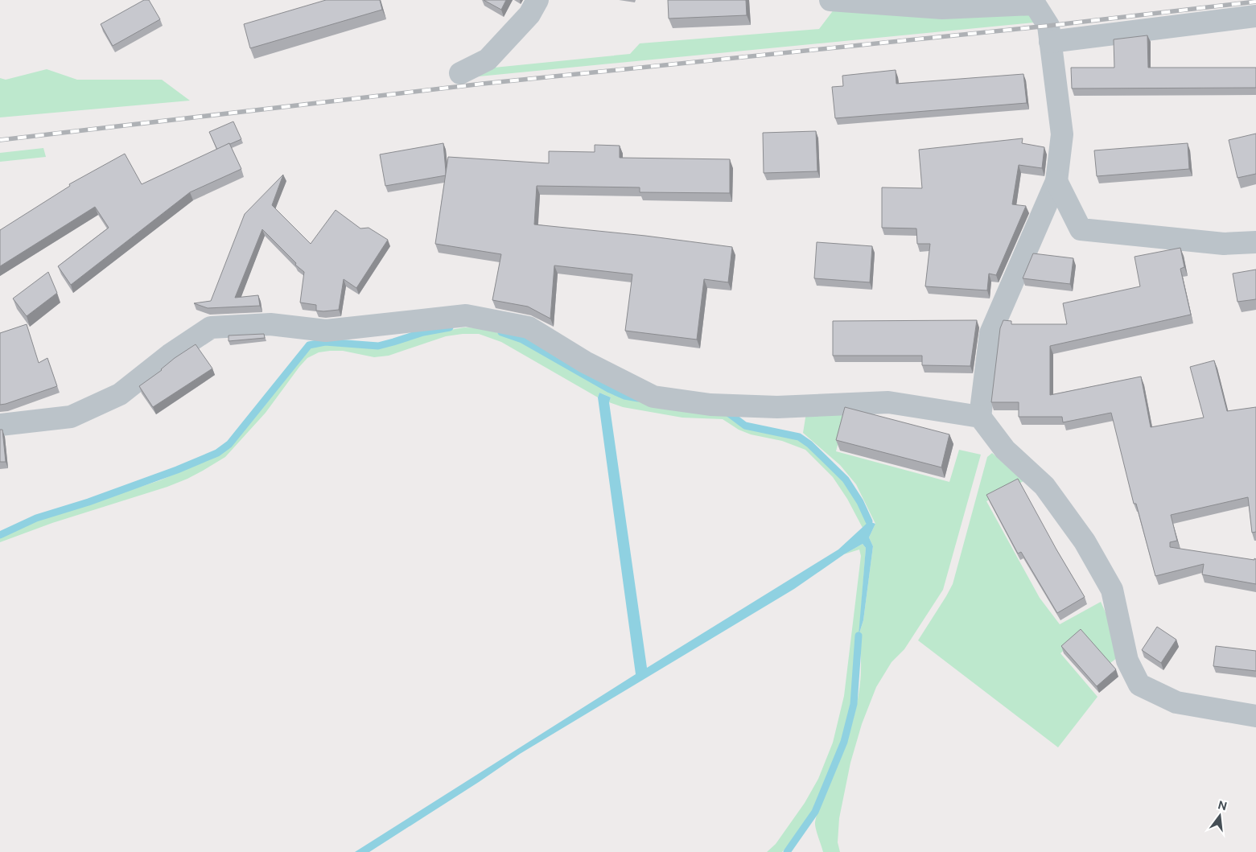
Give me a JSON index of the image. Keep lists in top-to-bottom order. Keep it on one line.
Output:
{"north":"top"}
